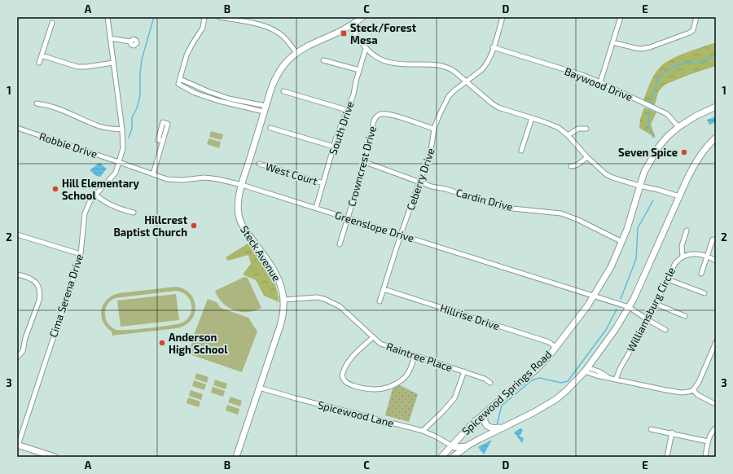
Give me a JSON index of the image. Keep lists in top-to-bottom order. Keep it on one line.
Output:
{"streets":{"main road":["Steck Avenue","Spicewood Springs Road"],"street":["Baywood Drive","South Drive","Robbie Drive","Crowncrest Drive","West Court","Ceberry Drive","Cardin Drive","Greenslope Drive","Cima Serena Drive","Williamsburg Circle","Hillrise Drive","Raintree Place","Spicewood Lane"]},"crossings":[["Baywood Drive","Ceberry Drive"],["Baywood Drive","Spicewood Springs Road"],["South Drive","West Court"],["South Drive","Greenslope Drive"],["Robbie Drive","Greenslope Drive"],["Robbie Drive","Cima Serena Drive"],["Crowncrest Drive","Ceberry Drive"],["Crowncrest Drive","Cardin Drive"],["Crowncrest Drive","Greenslope Drive"],["Ceberry Drive","Cardin Drive"],["Ceberry Drive","Greenslope Drive"],["Ceberry Drive","Hillrise Drive"],["Cardin Drive","Spicewood Springs Road"],["Greenslope Drive","Steck Avenue"],["Greenslope Drive","Cima Serena Drive"],["Greenslope Drive","Williamsburg Circle"],["Greenslope Drive","Spicewood Springs Road"],["Steck Avenue","Raintree Place"],["Steck Avenue","Spicewood Lane"],["Hillrise Drive","Spicewood Springs Road"],["Spicewood Springs Road","Spicewood Lane"]],"places":{"transit":["Steck/Forest Mesa"],"other":["Seven Spice","Hill Elementary School","Hillcrest Baptist Church","Anderson High School"]},"grid":{"columns":["A","B","C","D","E"],"rows":["1","2","3"]}}
